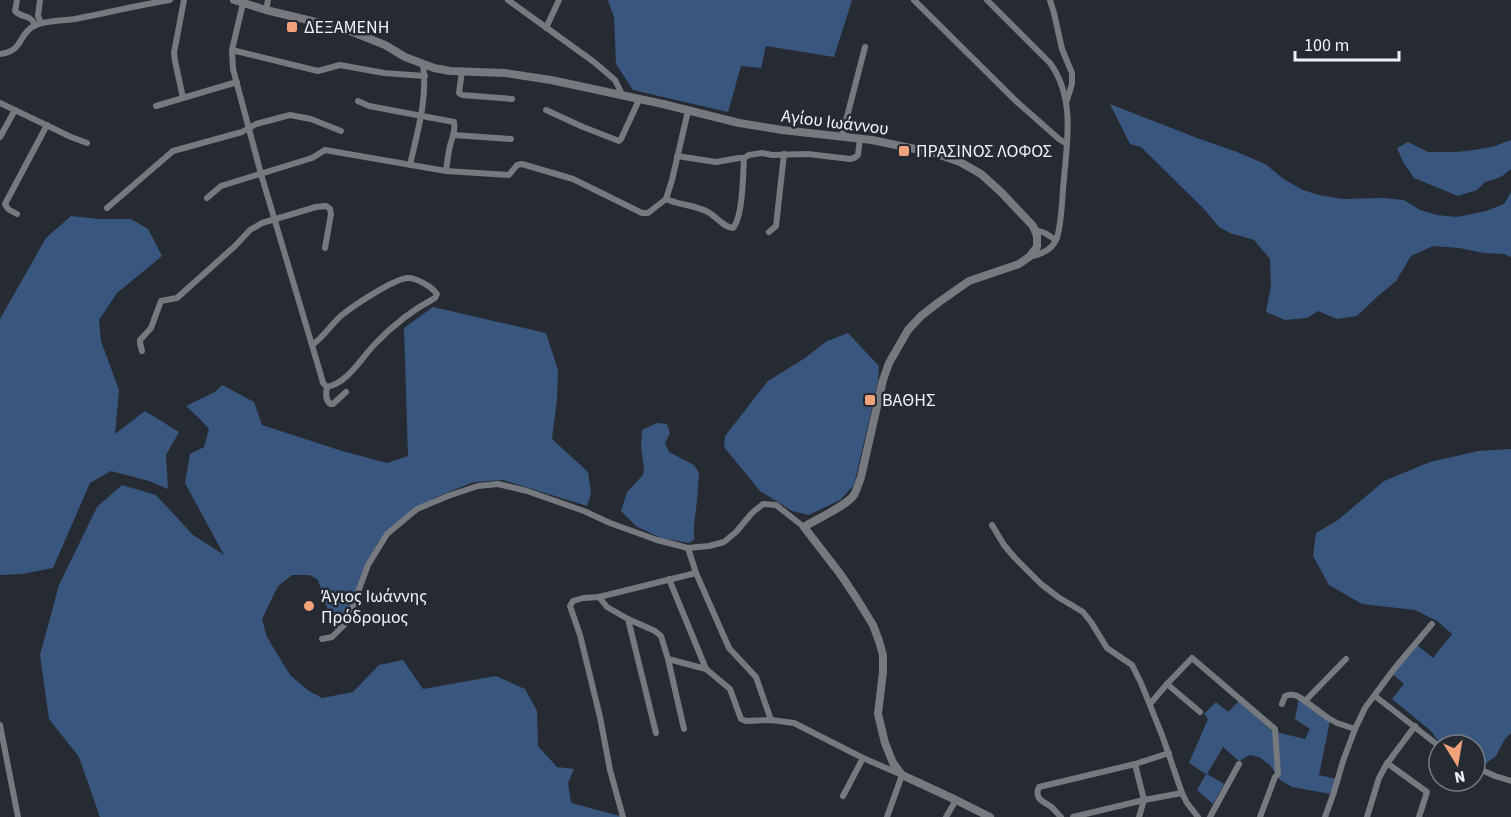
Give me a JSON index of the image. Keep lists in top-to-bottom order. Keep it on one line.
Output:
{"streets":{"street":["Αγίου Ιωάννου"]},"places":{"transit":["ΔΕΞΑΜΕΝΗ","ΠΡΑΣΙΝΟΣ ΛΟΦΟΣ","ΒΑΘΗΣ"],"other":["Άγιος Ιωάννης Πρόδρομος"]},"scale_bar":"100 m","north":"bottom"}
